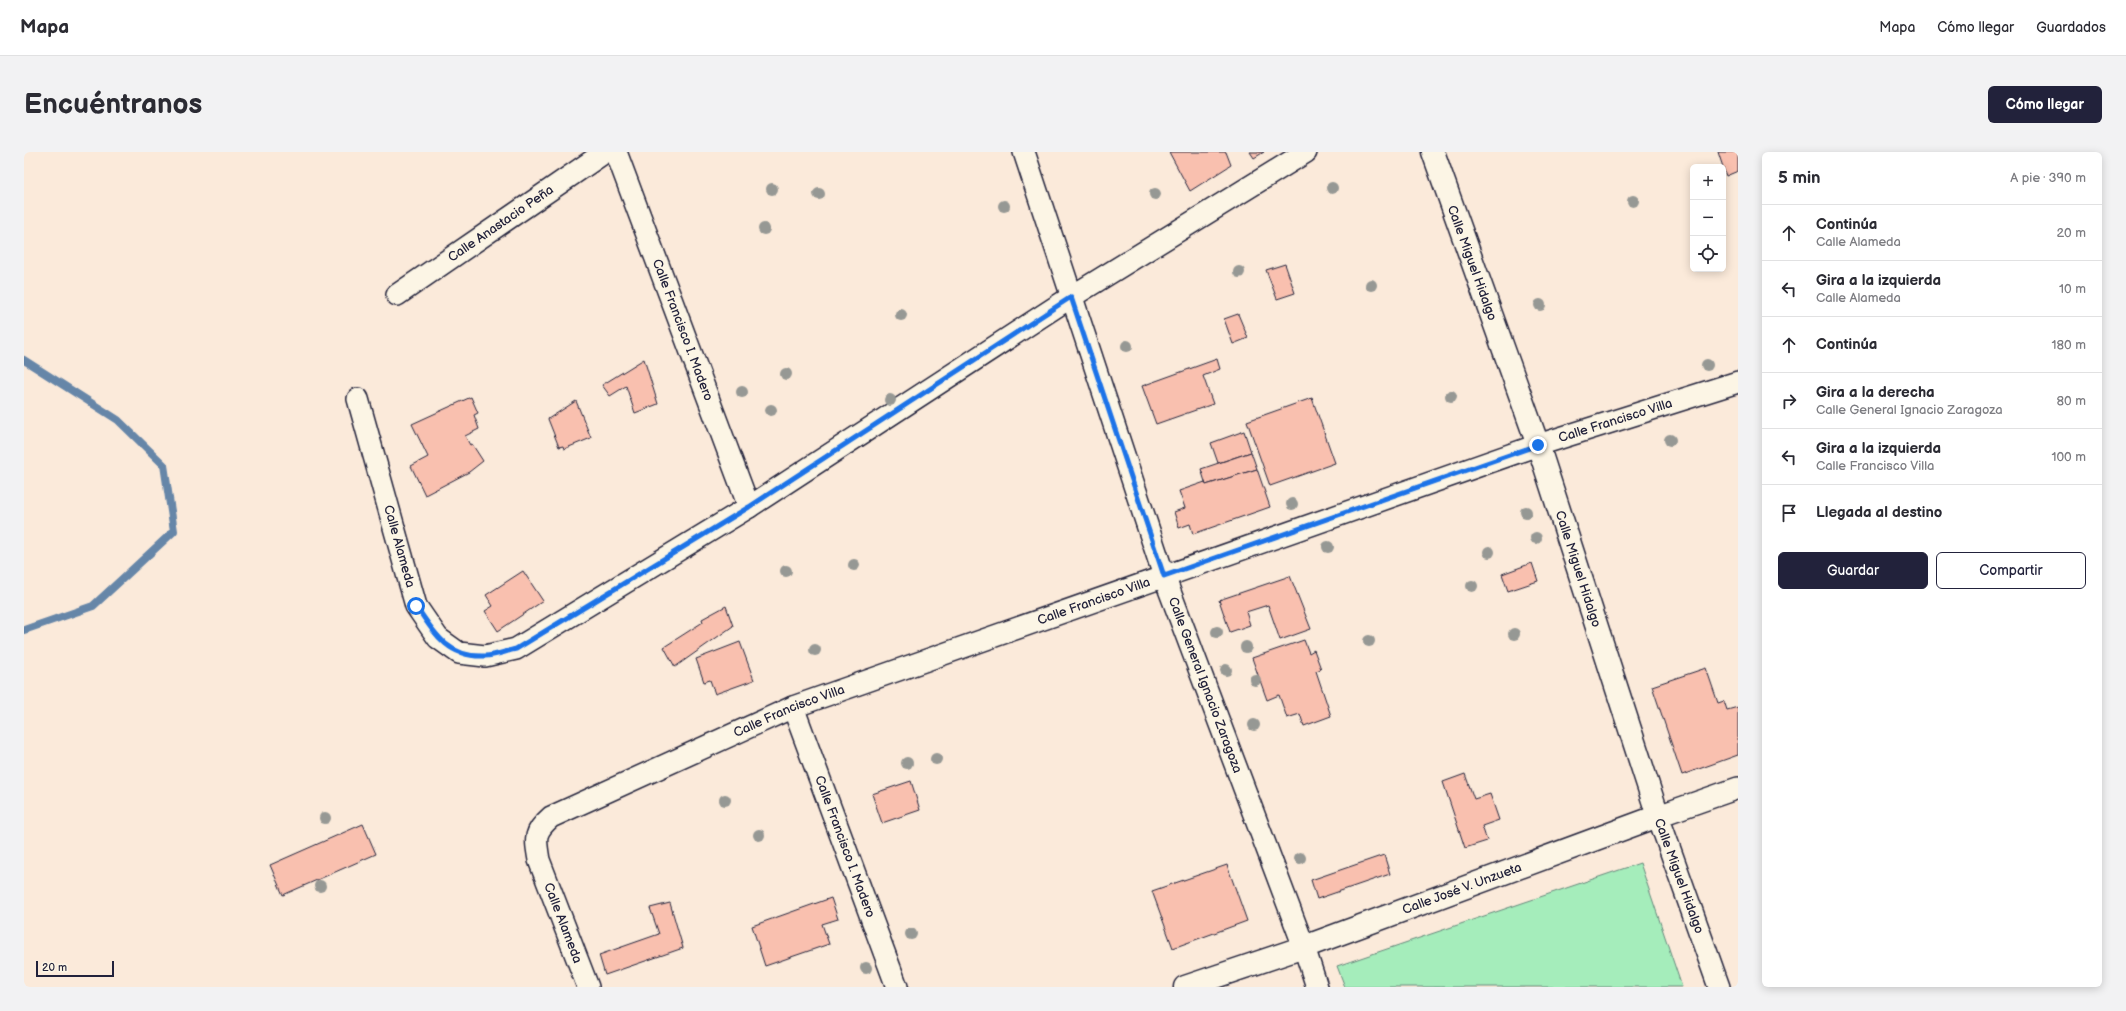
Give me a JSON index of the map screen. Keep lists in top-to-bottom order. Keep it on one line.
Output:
{"streets":{"street":["Calle Anastacio Peña","Calle Miguel Hidalgo","Calle Francisco I. Madero","Calle Francisco Villa","Calle Alameda","Calle General Ignacio Zaragoza","Calle José V. Unzueta"]},"crossings":[["Calle Miguel Hidalgo","Calle Francisco Villa"],["Calle Miguel Hidalgo","Calle José V. Unzueta"],["Calle Francisco I. Madero","Calle Francisco Villa"],["Calle Francisco I. Madero","Calle Alameda"],["Calle Francisco Villa","Calle Alameda"],["Calle Francisco Villa","Calle General Ignacio Zaragoza"],["Calle Alameda","Calle General Ignacio Zaragoza"],["Calle General Ignacio Zaragoza","Calle José V. Unzueta"]],"scale_bar":"20 m","page":{"header":"Mapa","nav":["Mapa","Cómo llegar","Guardados"],"buttons":["Cómo llegar",["Guardar","Compartir"]],"title":"Encuéntranos","heading":["5 min","A pie · 390 m"],"map_buttons":["+","−"],"list":[["Continúa","Calle Alameda","20 m"],["Gira a la izquierda","Calle Alameda","10 m"],["Continúa","180 m"],["Gira a la derecha","Calle General Ignacio Zaragoza","80 m"],["Gira a la izquierda","Calle Francisco Villa","100 m"],"Llegada al destino"],"scale":"20 m"}}
